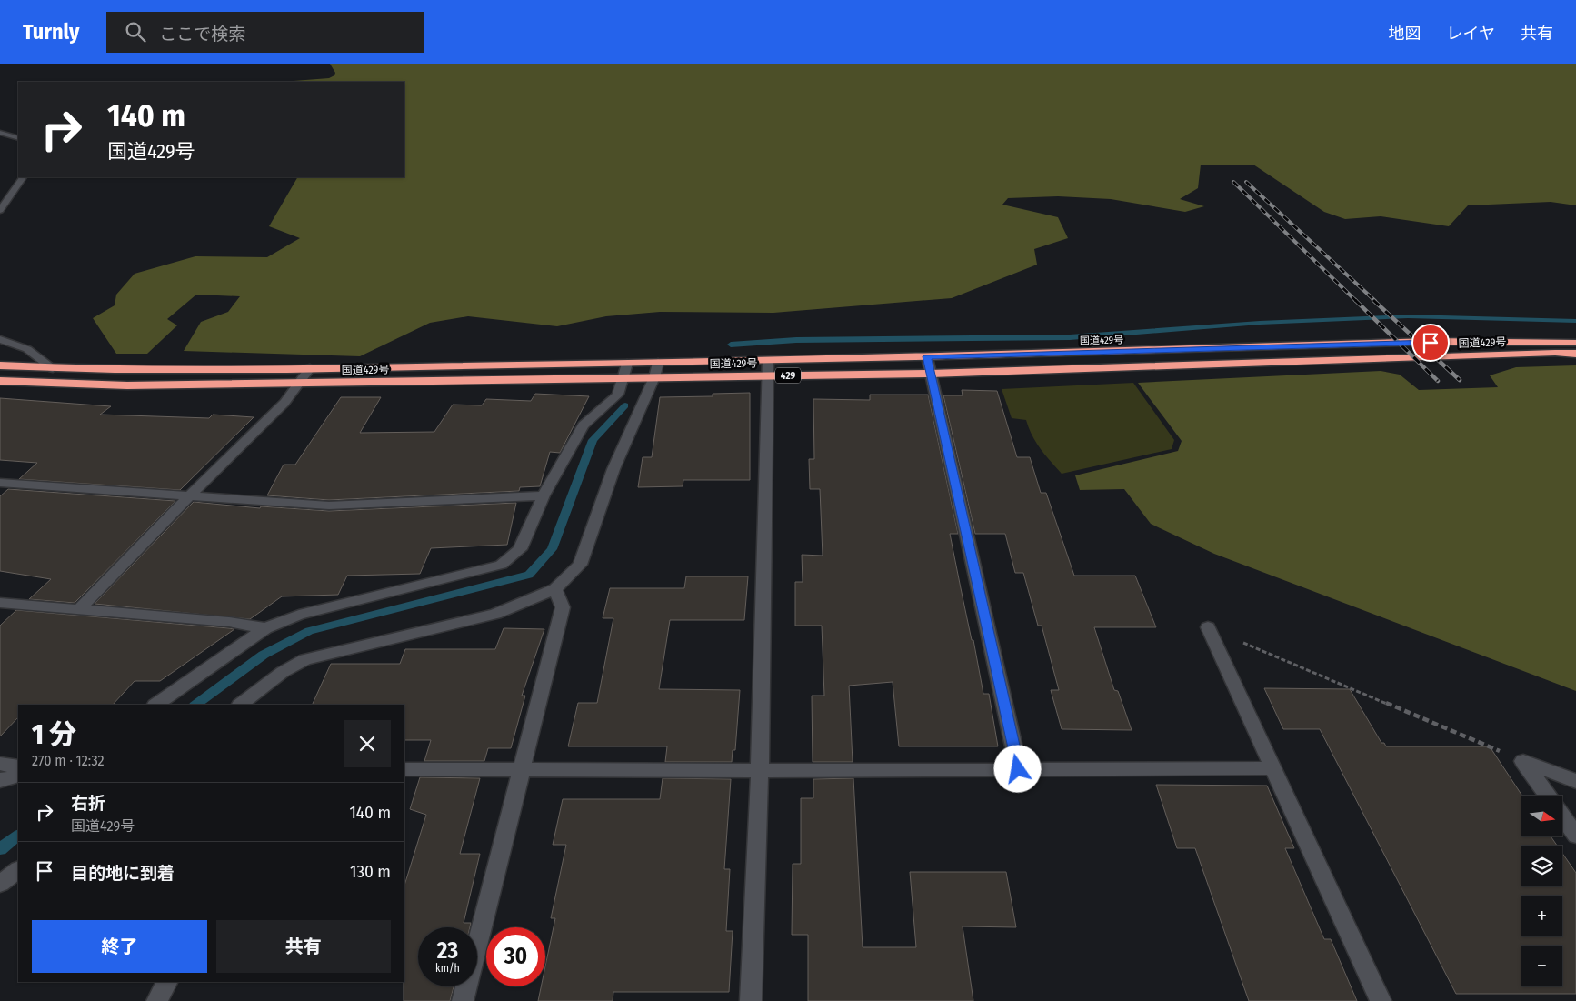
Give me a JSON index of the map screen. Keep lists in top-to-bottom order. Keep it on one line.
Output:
{"streets":{"highway":["国道429号","429"]},"north":"right","page":{"header":"Turnly","search":"ここで検索","nav":["地図","レイヤ","共有"],"turn":["140 m","国道429号"],"heading":["1 分","270 m · 12:32"],"list":[{"name":"右折","note":"国道429号","value":"140 m"},{"name":"目的地に到着","value":"130 m"}],"map_buttons":["+","−"],"buttons":["終了","共有"],"speed":"23 km/h","limit":"30"}}
